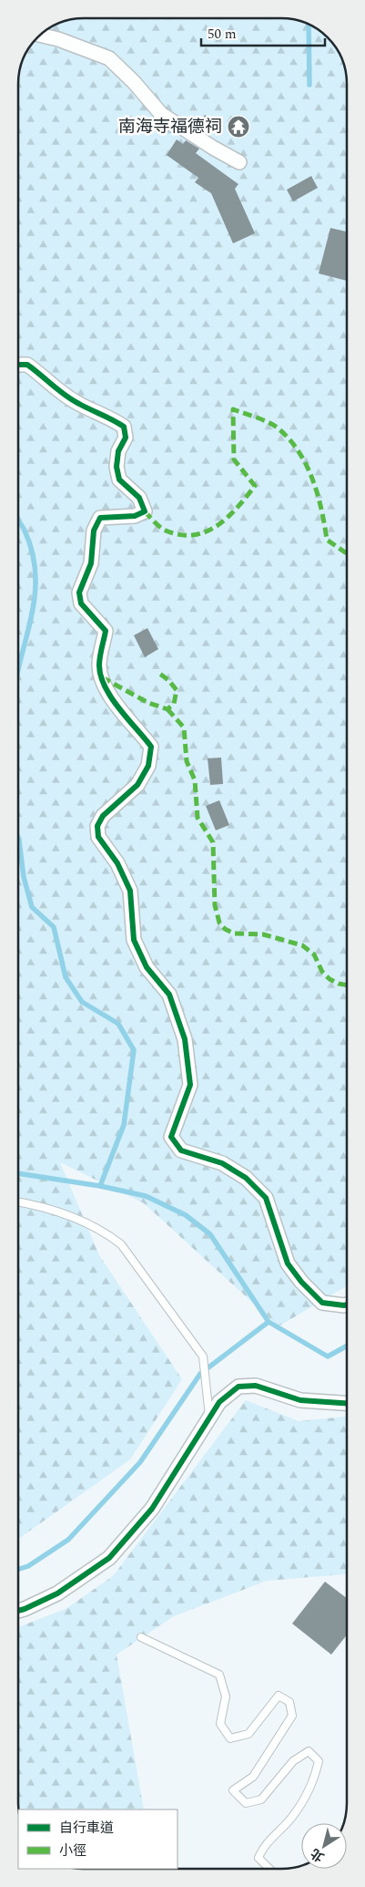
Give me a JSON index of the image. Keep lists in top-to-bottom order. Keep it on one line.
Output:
{"places":{"temple":["南海寺福德祠"]},"legend":["自行車道","小徑"],"scale_bar":"50 m","north":"bottom left"}
